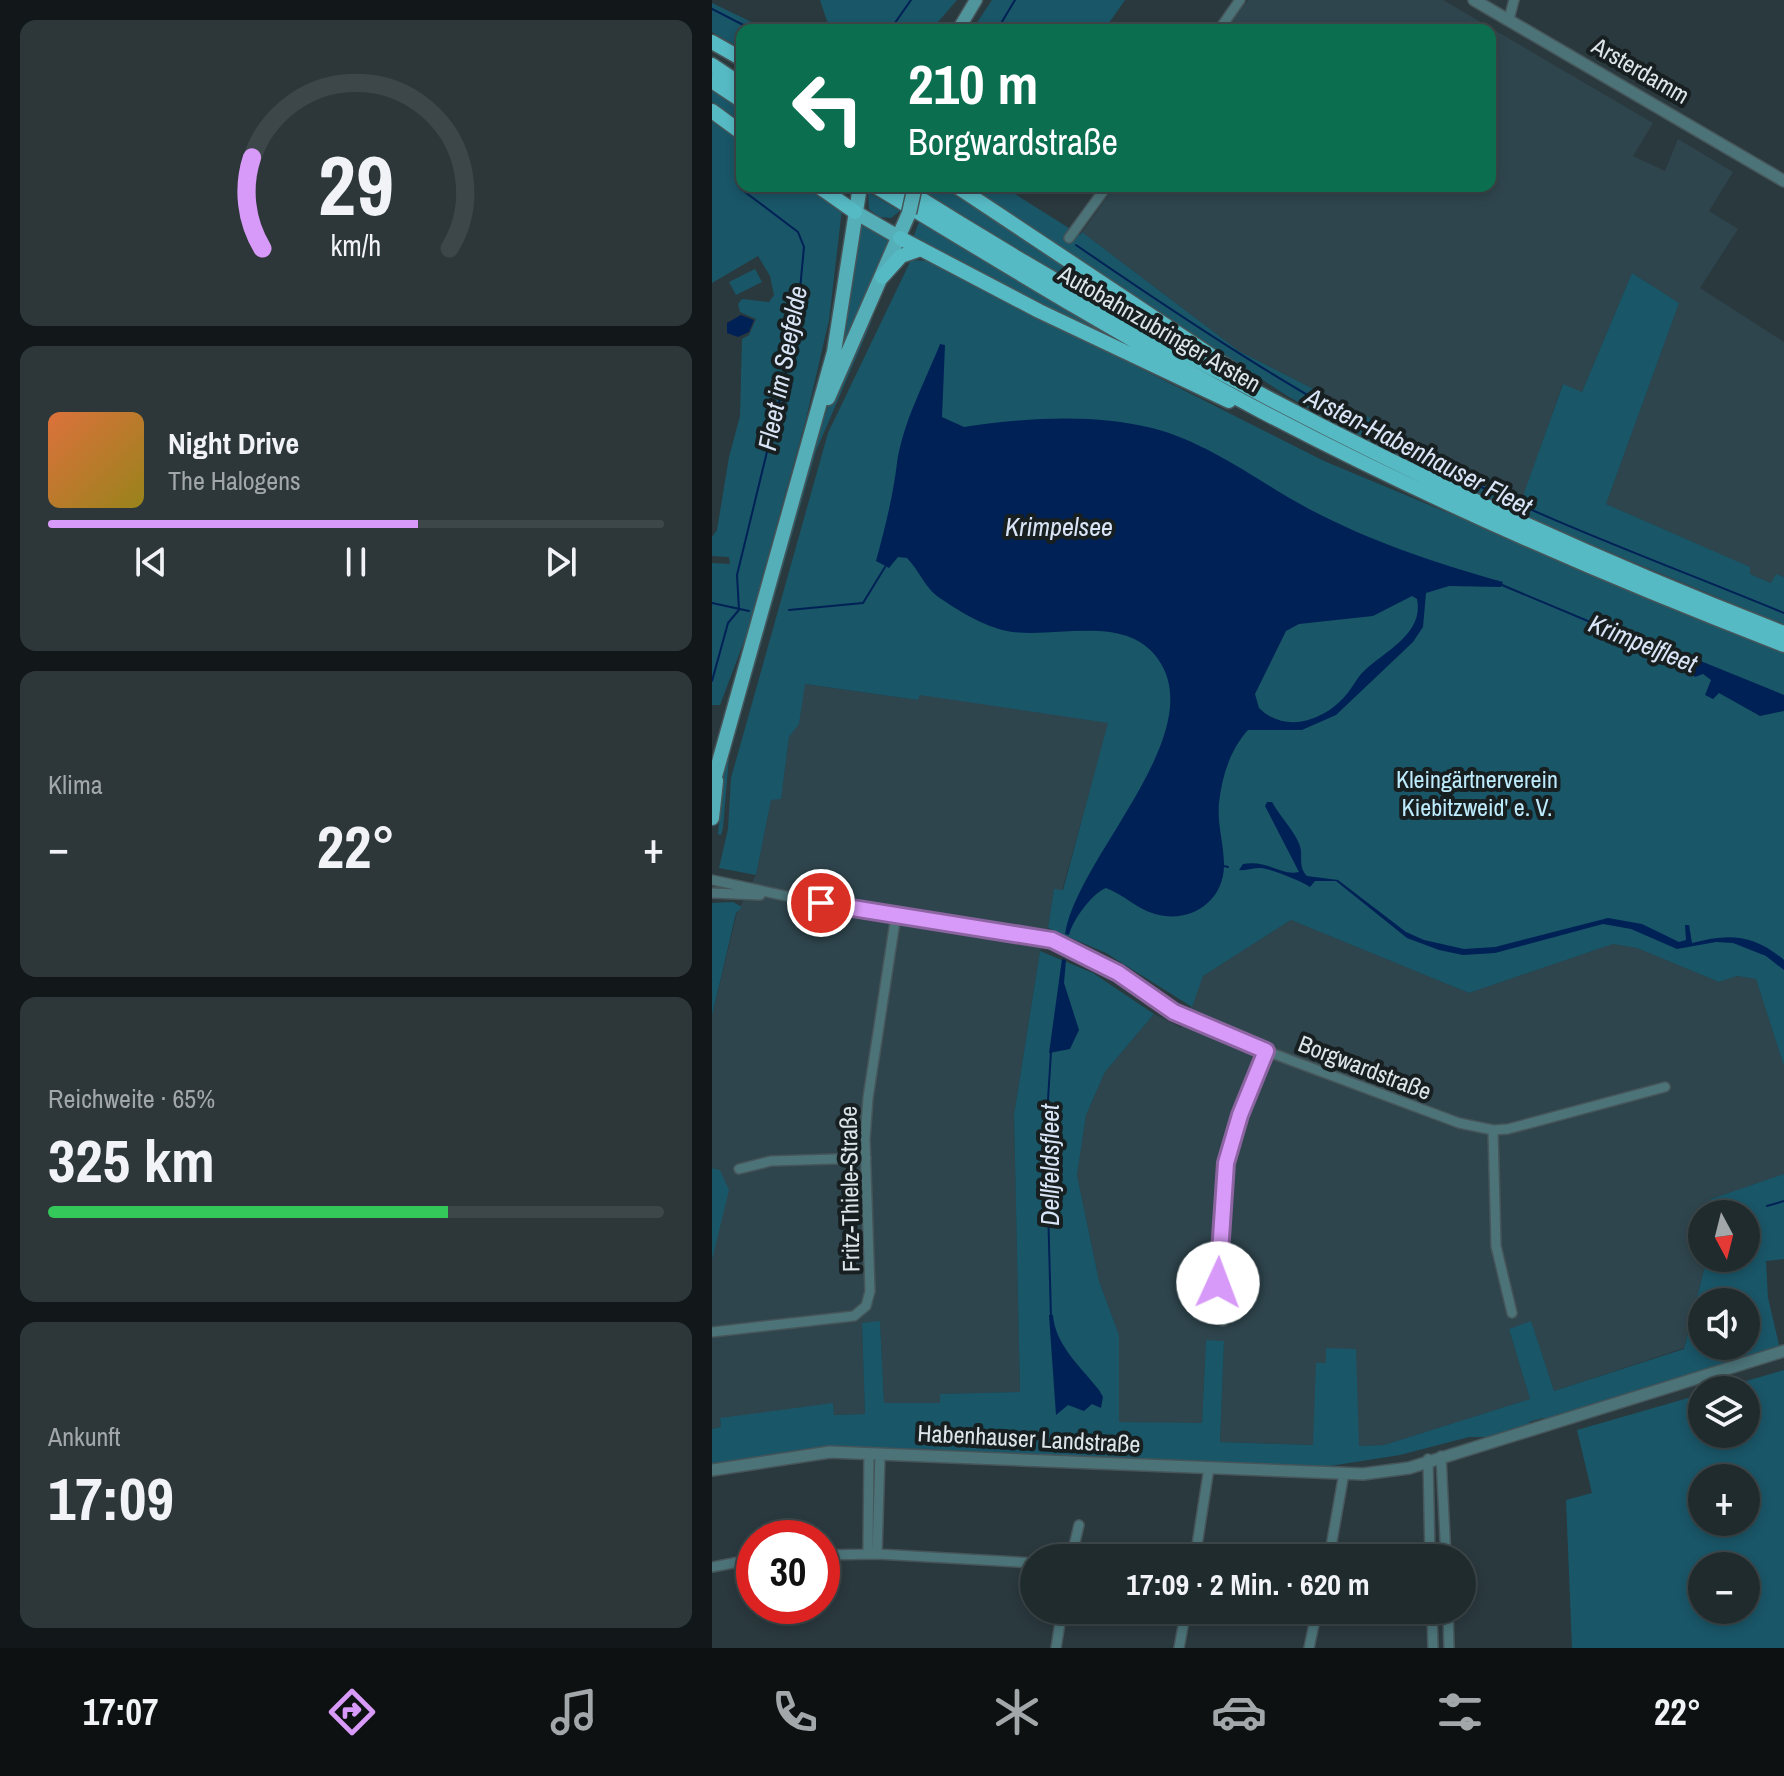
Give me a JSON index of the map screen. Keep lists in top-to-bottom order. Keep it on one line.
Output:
{"streets":{"highway":["Autobahnzubringer Arsten"],"street":["Arsterdamm","Borgwardstraße","Fritz-Thiele-Straße","Habenhauser Landstraße"]},"crossings":[["Borgwardstraße","Fritz-Thiele-Straße"]],"water":["Fleet im Seefelde","Arsten-Habenhauser Fleet","Krimpelsee","Krimpelfleet","Dellfeldsfleet"],"parks":["Kleingärtnerverein Kiebitzweid' e. V."],"north":"bottom","page":{"turn":["210 m","Borgwardstraße"],"song":["Night Drive","The Halogens"],"tile":["Klima",["Reichweite · 65%","325 km"],["Ankunft","17:09"]],"heat":["−","22°","+"],"map_buttons":["+","−"],"limit":"30","trip":"17:09 · 2 Min. · 620 m","tabs":["17:07","22°"],"gauge":["29","km/h"]}}
